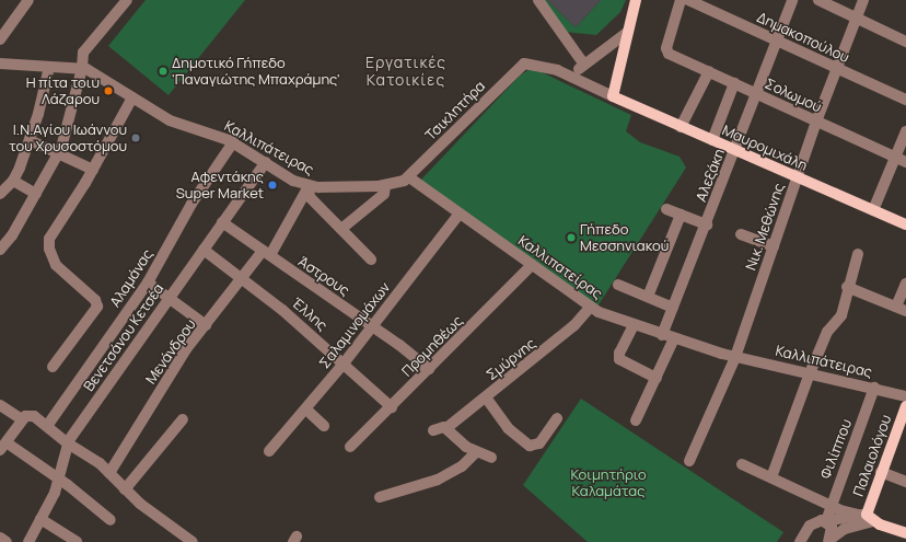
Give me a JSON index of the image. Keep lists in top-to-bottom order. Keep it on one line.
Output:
{"streets":{"main road":["Μαυρομιχάλη","Παλαιολόγου"],"street":["Δημακοπούλου","Σολωμού","Τσικλητήρα","Καλλιπάτειρας","Αλεξάκη","Νικ. Μεθώνης","Καλλιπατείρας","Άστρους","Αλαμάνας","Έλλης","Σαλαμινομάχων","Βενετσάνου Κετσέα","Προμηθέως","Μενάνδρου","Σμύρνης","Φιλίππου"]},"crossings":[["Δημακοπούλου","Αλεξάκη"],["Δημακοπούλου","Νικ. Μεθώνης"],["Σολωμού","Αλεξάκη"],["Σολωμού","Νικ. Μεθώνης"],["Τσικλητήρα","Καλλιπάτειρας"],["Τσικλητήρα","Καλλιπατείρας"],["Καλλιπάτειρας","Νικ. Μεθώνης"],["Καλλιπάτειρας","Καλλιπατείρας"],["Καλλιπάτειρας","Αλαμάνας"],["Καλλιπάτειρας","Βενετσάνου Κετσέα"],["Καλλιπάτειρας","Μενάνδρου"],["Καλλιπάτειρας","Φιλίππου"],["Μαυρομιχάλη","Αλεξάκη"],["Μαυρομιχάλη","Νικ. Μεθώνης"],["Αλεξάκη","Καλλιπατείρας"],["Νικ. Μεθώνης","Καλλιπατείρας"],["Καλλιπατείρας","Σαλαμινομάχων"],["Καλλιπατείρας","Προμηθέως"],["Καλλιπατείρας","Σμύρνης"],["Άστρους","Σαλαμινομάχων"],["Άστρους","Βενετσάνου Κετσέα"],["Άστρους","Προμηθέως"],["Άστρους","Μενάνδρου"],["Έλλης","Σαλαμινομάχων"],["Έλλης","Βενετσάνου Κετσέα"],["Έλλης","Προμηθέως"],["Έλλης","Μενάνδρου"]],"districts":["Εργατικές Κατοικίες"],"parks":["Κοιμητήριο Καλαμάτας"],"places":["Δημοτικό Γήπεδο 'Παναγιώτης Μπαχράμης'","Η πίτα τοιυ Λάζαρου","Ι.Ν.Αγίου Ιωάννου του Χρυσοστόμου","Αφεντάκης Super Market","Γήπεδο Μεσσηνιακού"]}
